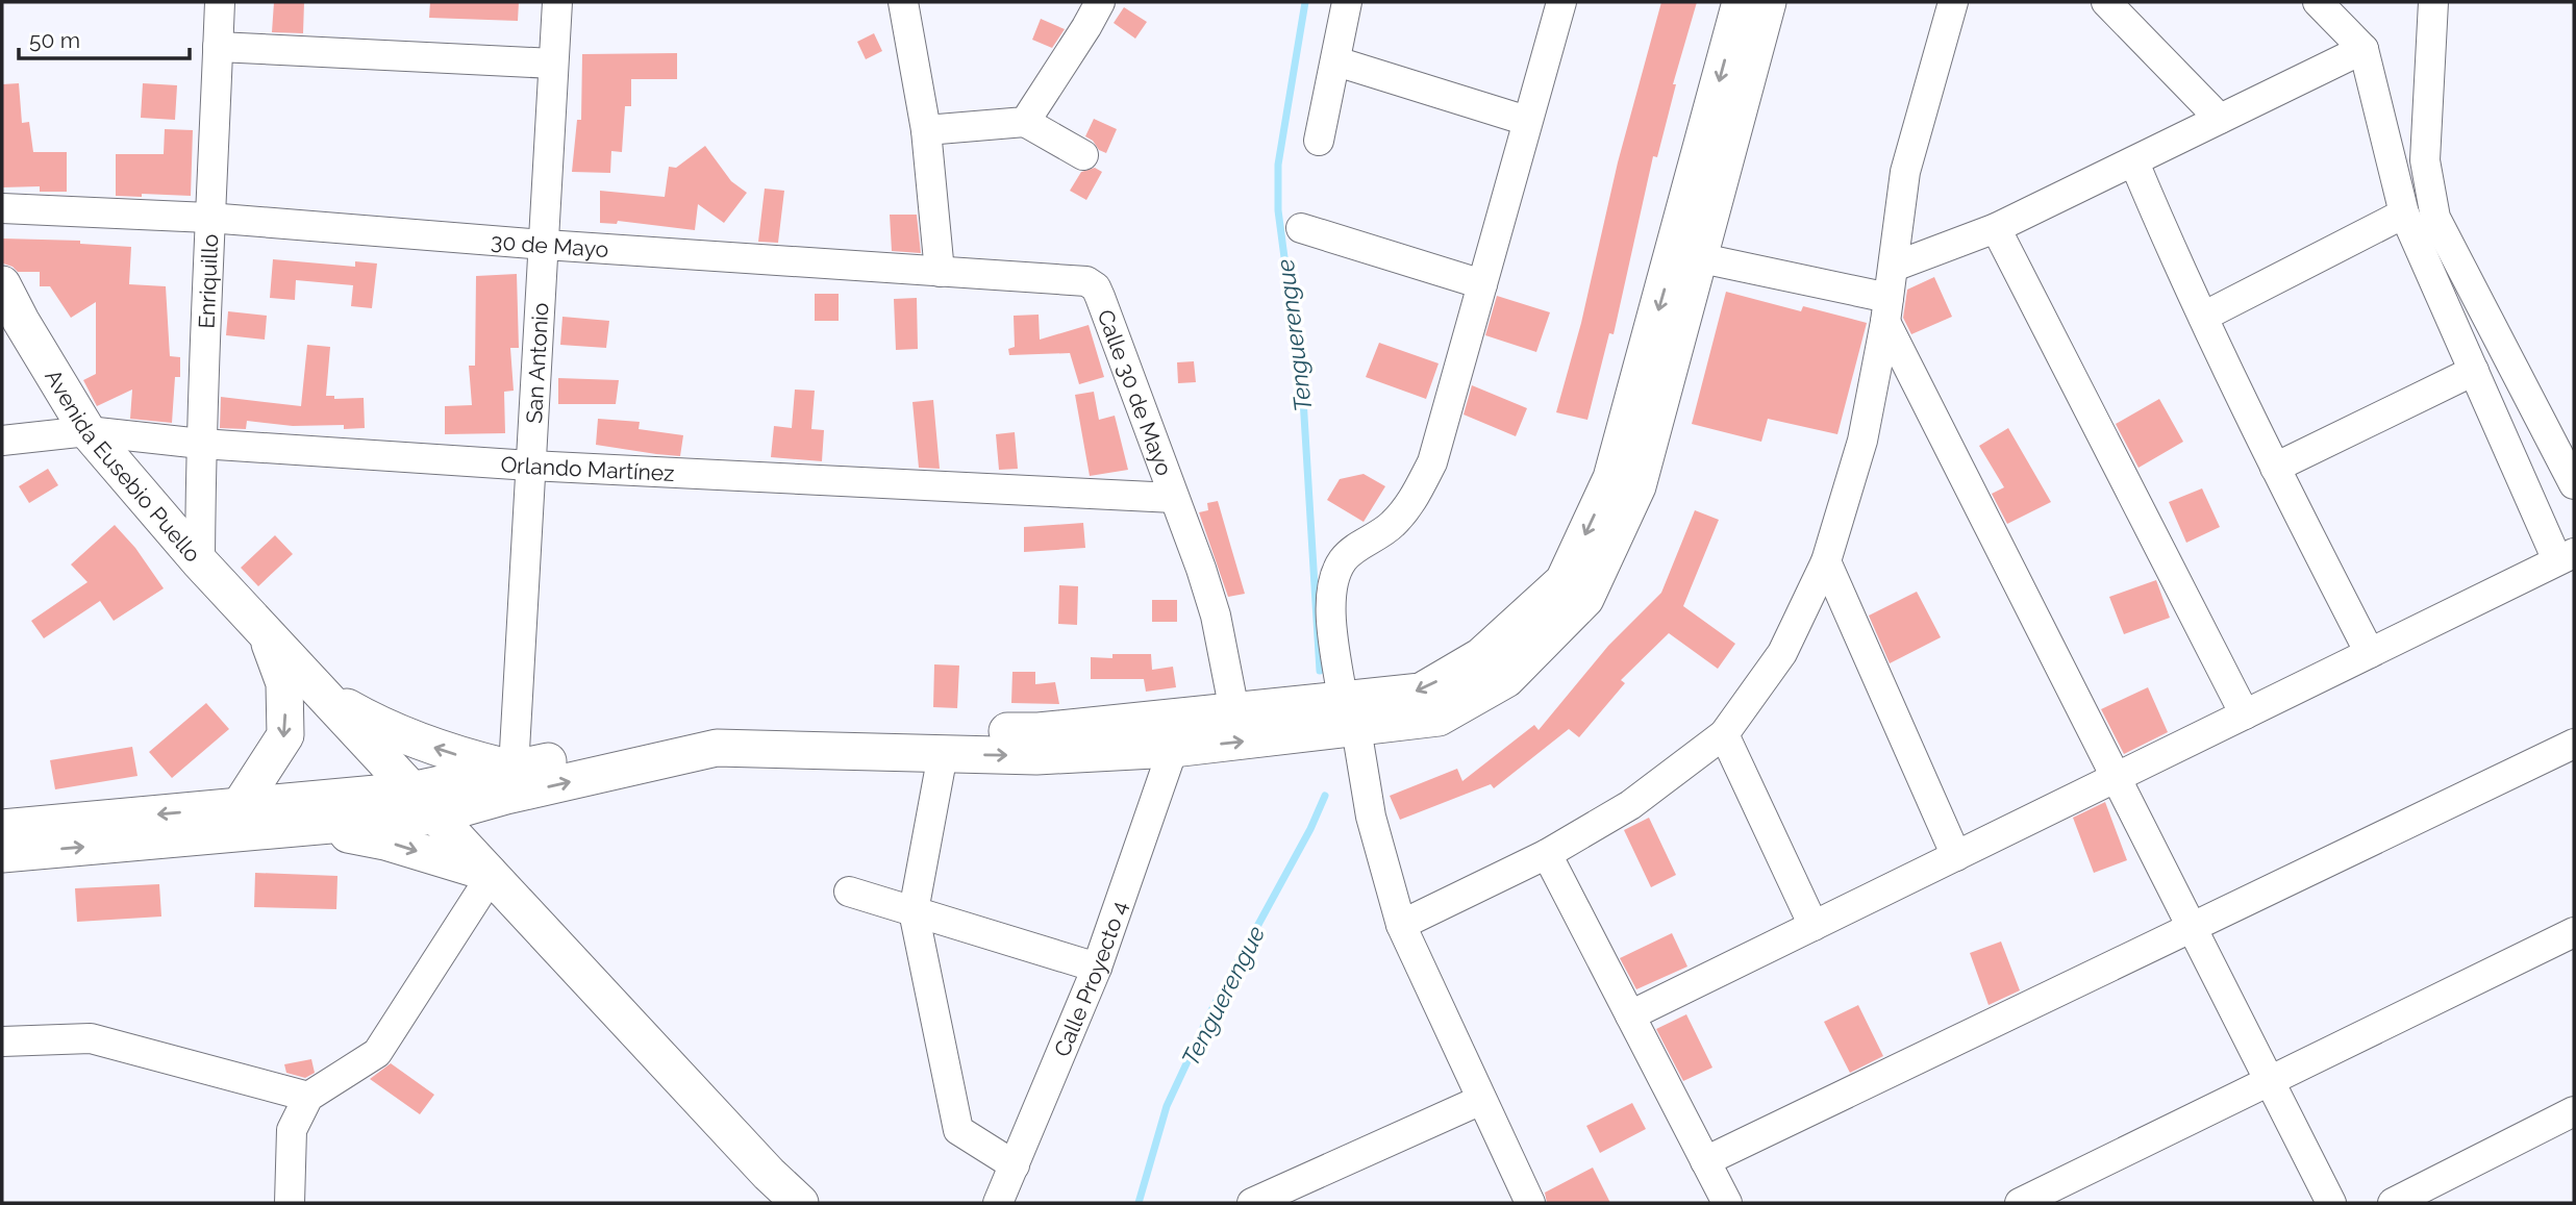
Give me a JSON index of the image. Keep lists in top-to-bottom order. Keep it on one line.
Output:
{"streets":{"main road":["Avenida Eusebio Puello"],"street":["30 de Mayo","Enriquillo","San Antonio","Calle 30 de Mayo","Orlando Martínez","Calle Proyecto 4"]},"crossings":[["30 de Mayo","Enriquillo"],["30 de Mayo","San Antonio"],["30 de Mayo","Calle 30 de Mayo"],["Enriquillo","Avenida Eusebio Puello"],["Enriquillo","Orlando Martínez"],["San Antonio","Orlando Martínez"],["Calle 30 de Mayo","Orlando Martínez"],["Avenida Eusebio Puello","Orlando Martínez"]],"water":["Tenguerengue"],"scale_bar":"50 m"}
